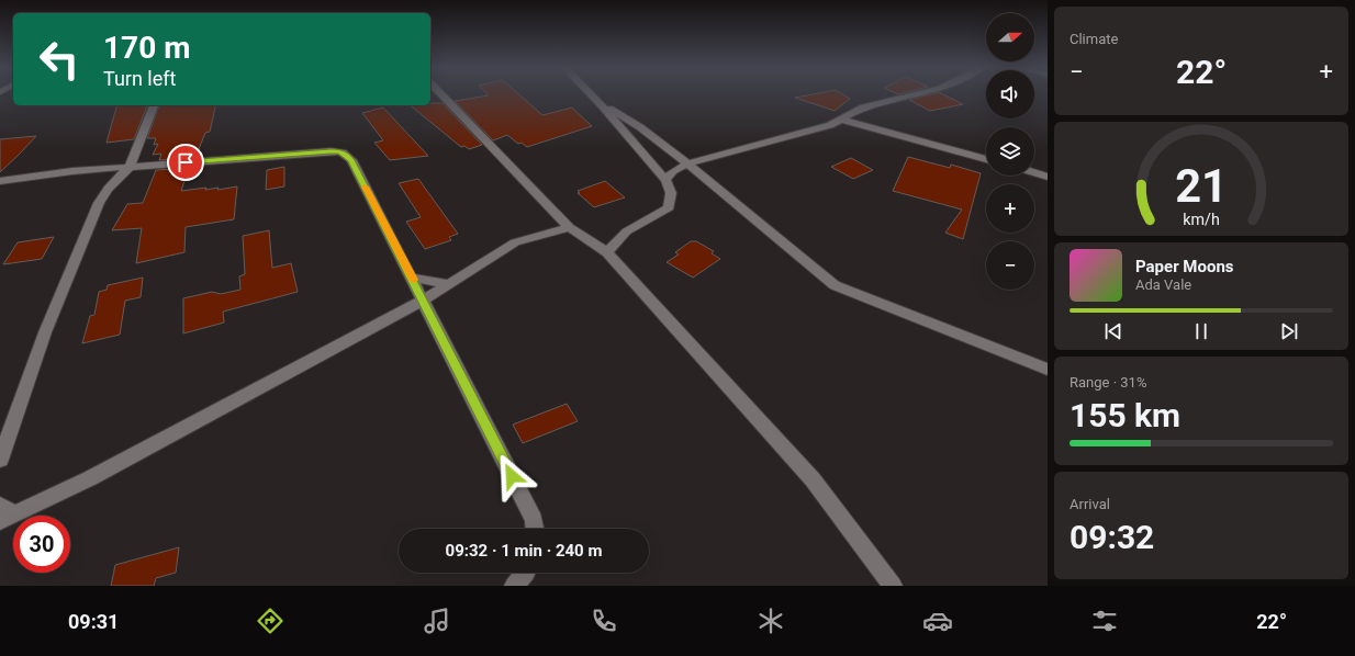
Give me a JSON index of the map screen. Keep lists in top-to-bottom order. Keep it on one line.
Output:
{"north":"right","page":{"tile":["Climate",["Range · 31%","155 km"],["Arrival","09:32"]],"map_buttons":["+","−"],"turn":["170 m","Turn left"],"heat":["−","22°","+"],"song":["Paper Moons","Ada Vale"],"limit":"30","trip":"09:32 · 1 min · 240 m","tabs":["09:31","22°"],"gauge":["21","km/h"]}}
